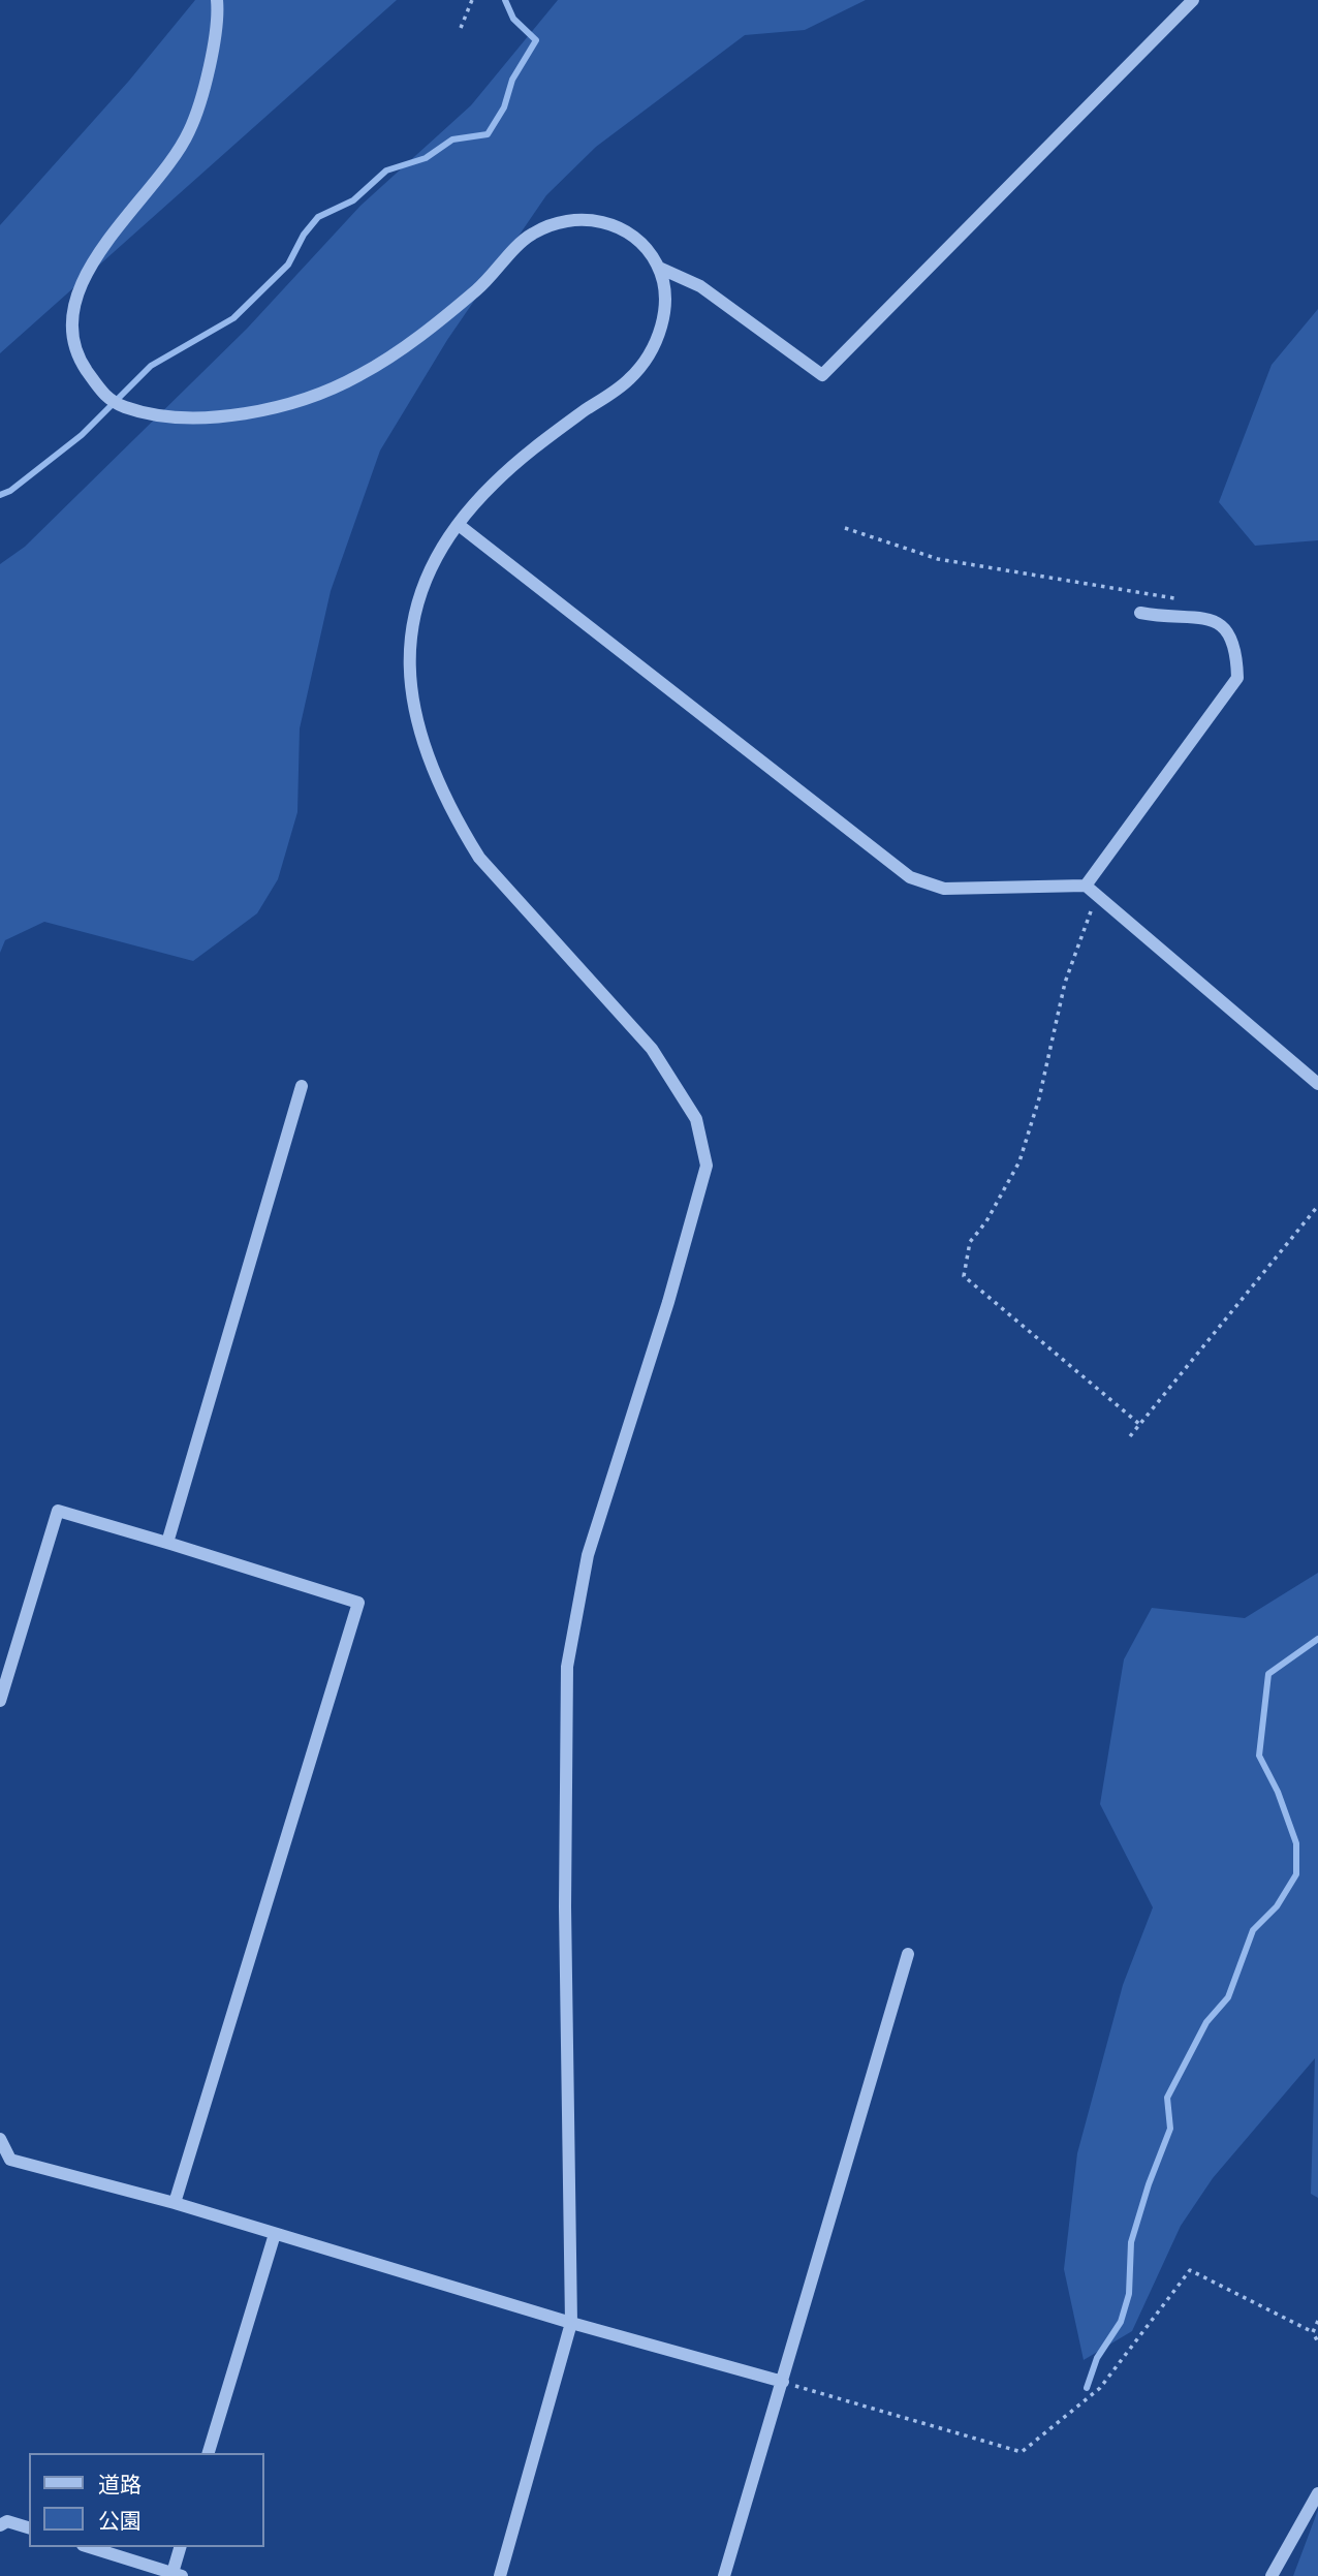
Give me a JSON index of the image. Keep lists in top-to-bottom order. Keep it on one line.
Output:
{"legend":["道路","公園"]}
